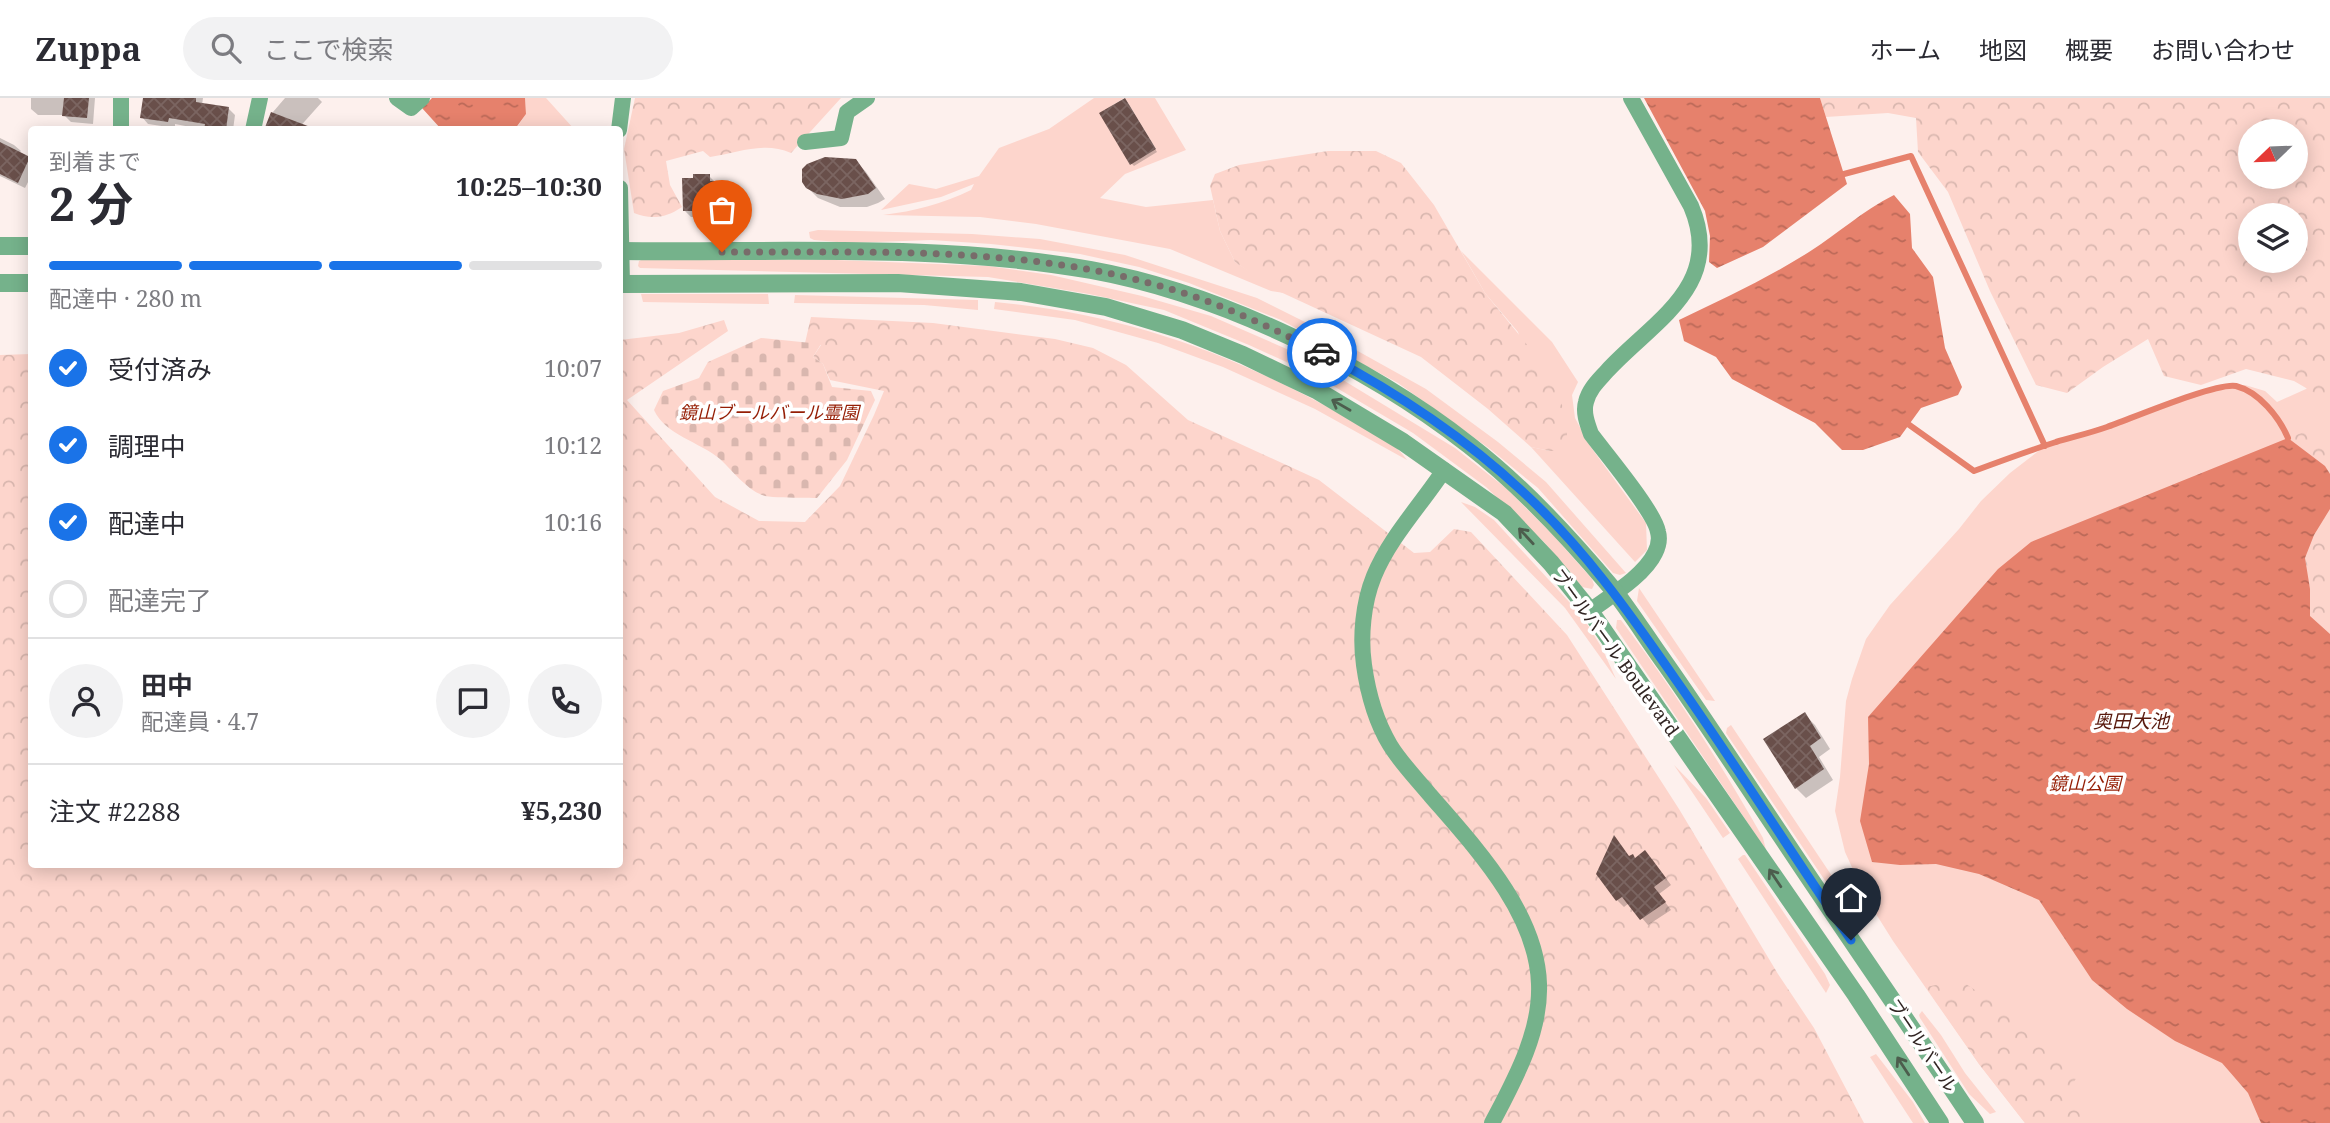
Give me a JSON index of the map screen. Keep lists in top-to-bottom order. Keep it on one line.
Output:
{"streets":{"street":["ブールバール Boulevard","ブールバール"]},"one_way":["ブールバール Boulevard"],"water":["奥田大池"],"parks":["鏡山ブールバール霊園","鏡山公園"],"north":"bottom left","page":{"header":"Zuppa","search":"ここで検索","nav":["ホーム","地図","概要","お問い合わせ"],"heading":["2 分","到着まで","10:25–10:30"],"panel":["田中","配達員 · 4.7","注文 #2288","¥5,230"],"bar":"配達中 · 280 m","list":[["受付済み","10:07"],["調理中","10:12"],["配達中","10:16"],"配達完了"]}}
